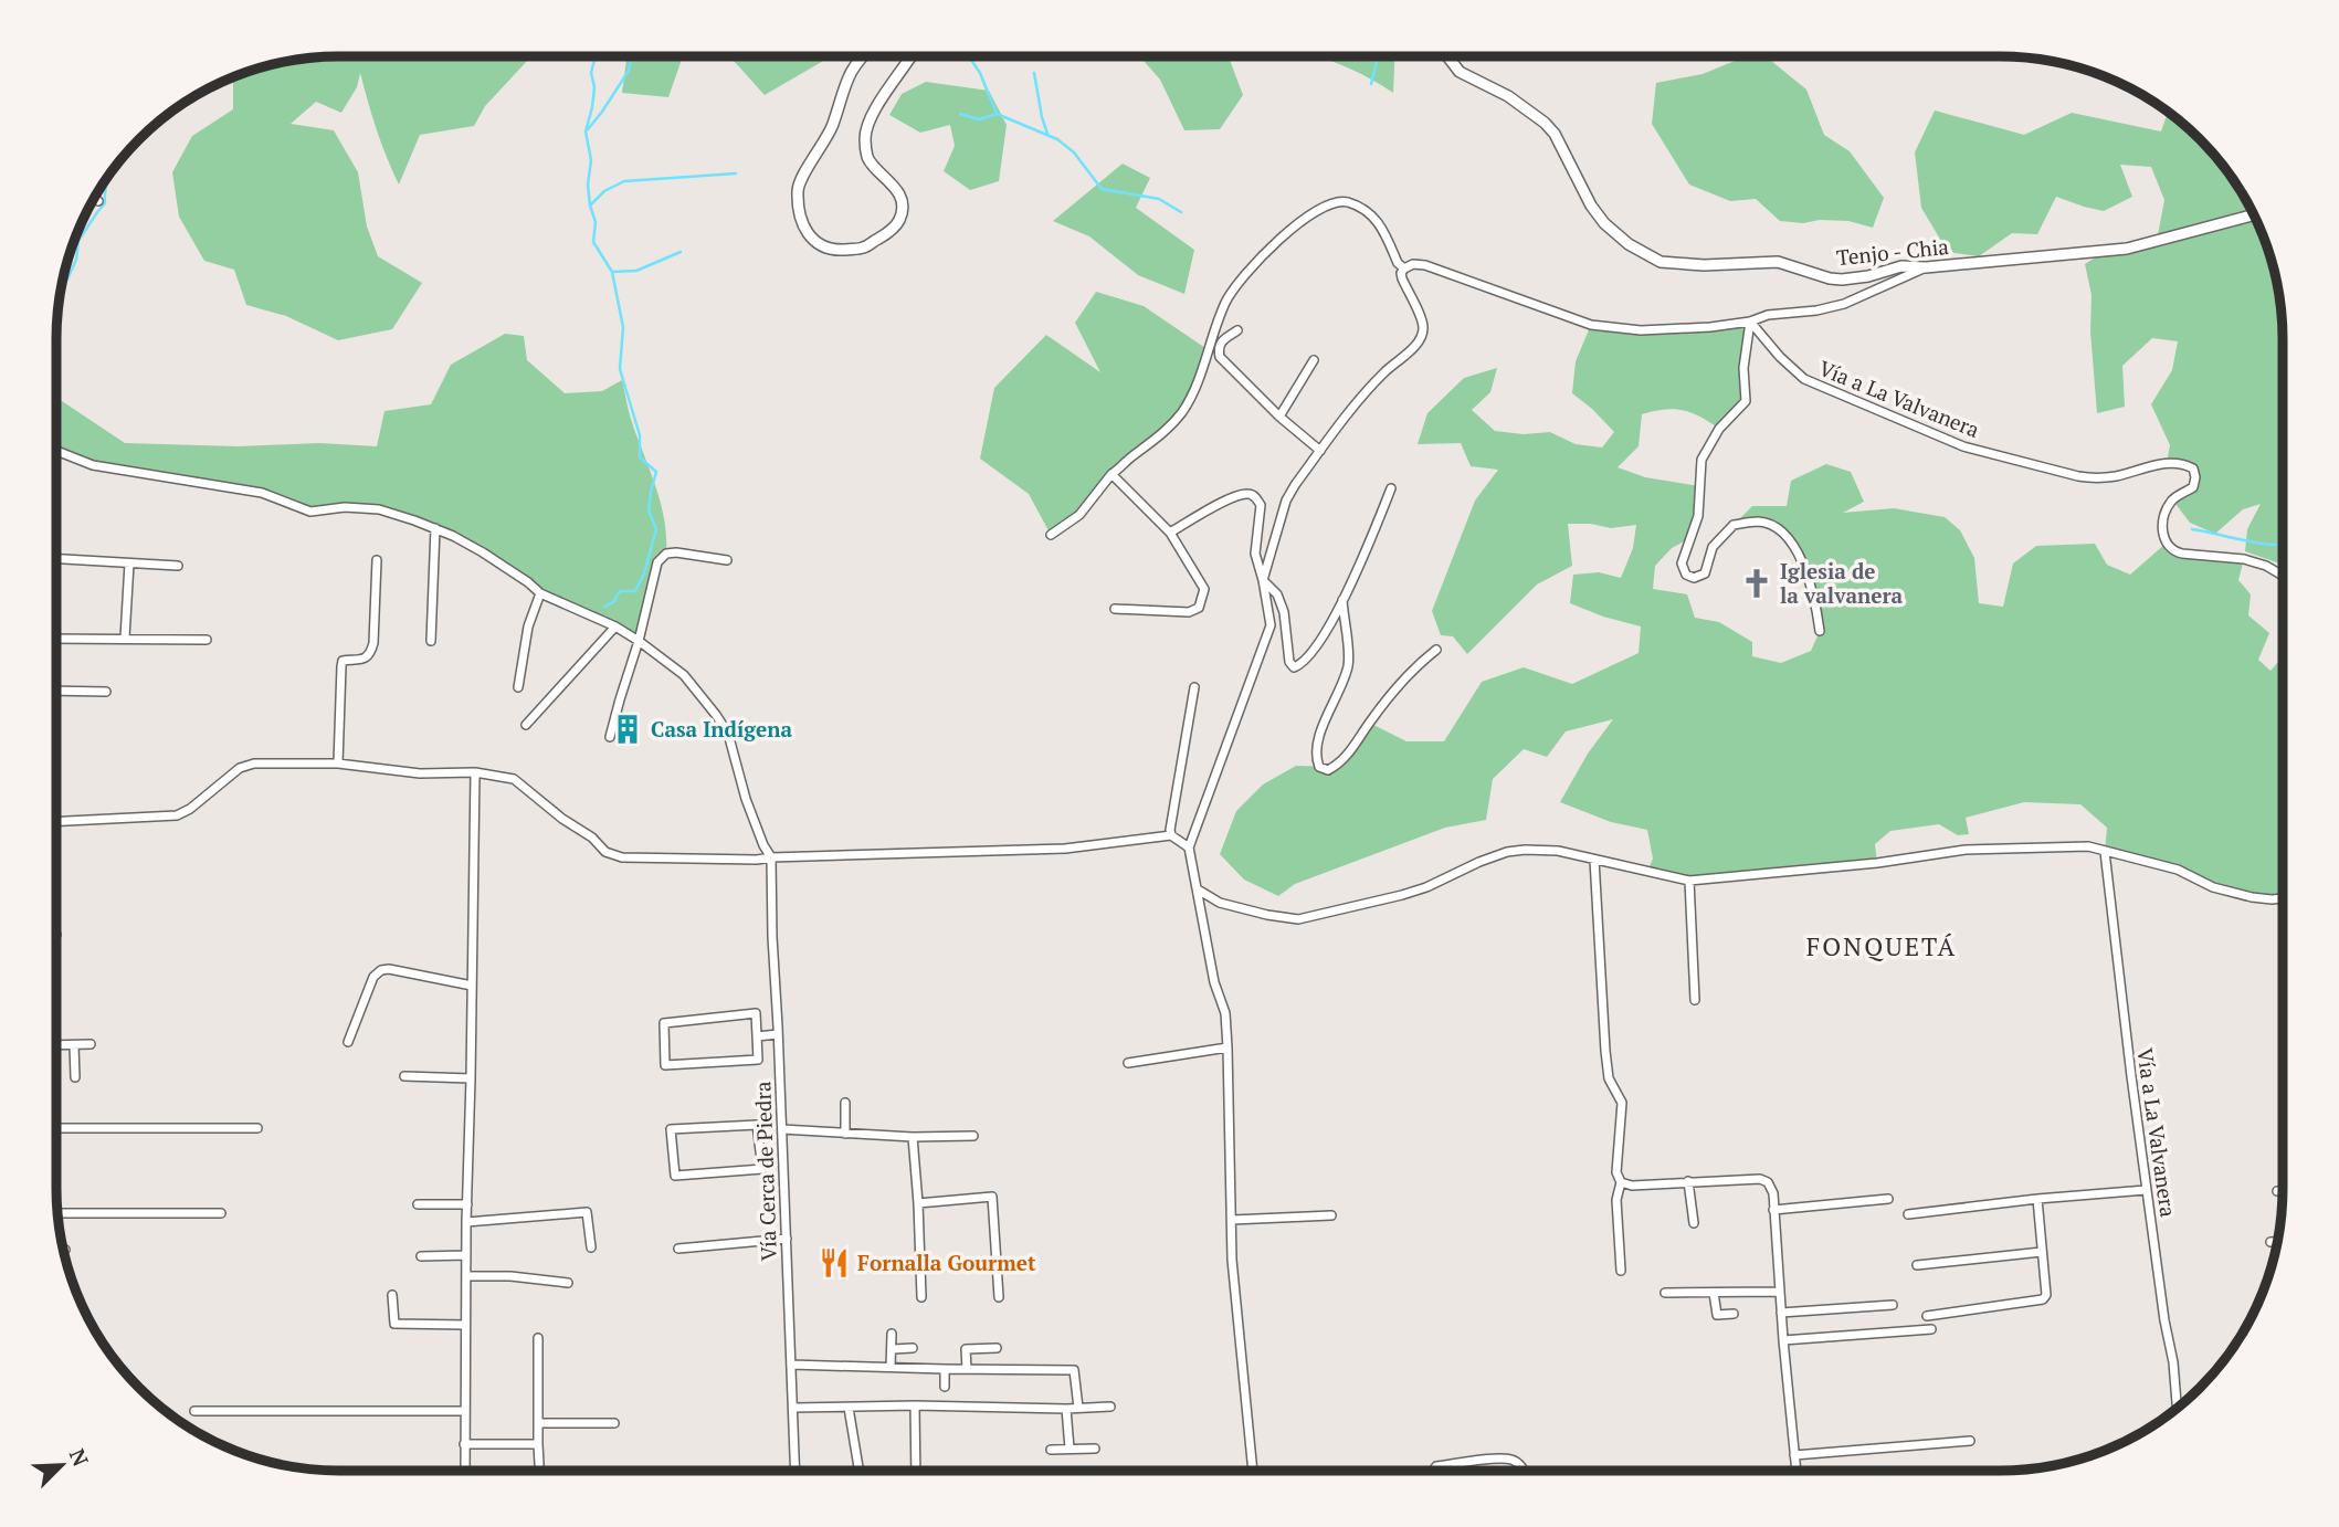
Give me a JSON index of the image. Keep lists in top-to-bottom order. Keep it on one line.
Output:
{"streets":{"street":["Tenjo - Chia","Vía a La Valvanera","Vía Cerca de Piedra"]},"districts":["FONQUETÁ"],"places":{"church":["Iglesia de la valvanera"],"building":["Casa Indígena"],"restaurant":["Fornalla Gourmet"]},"north":"top right"}
